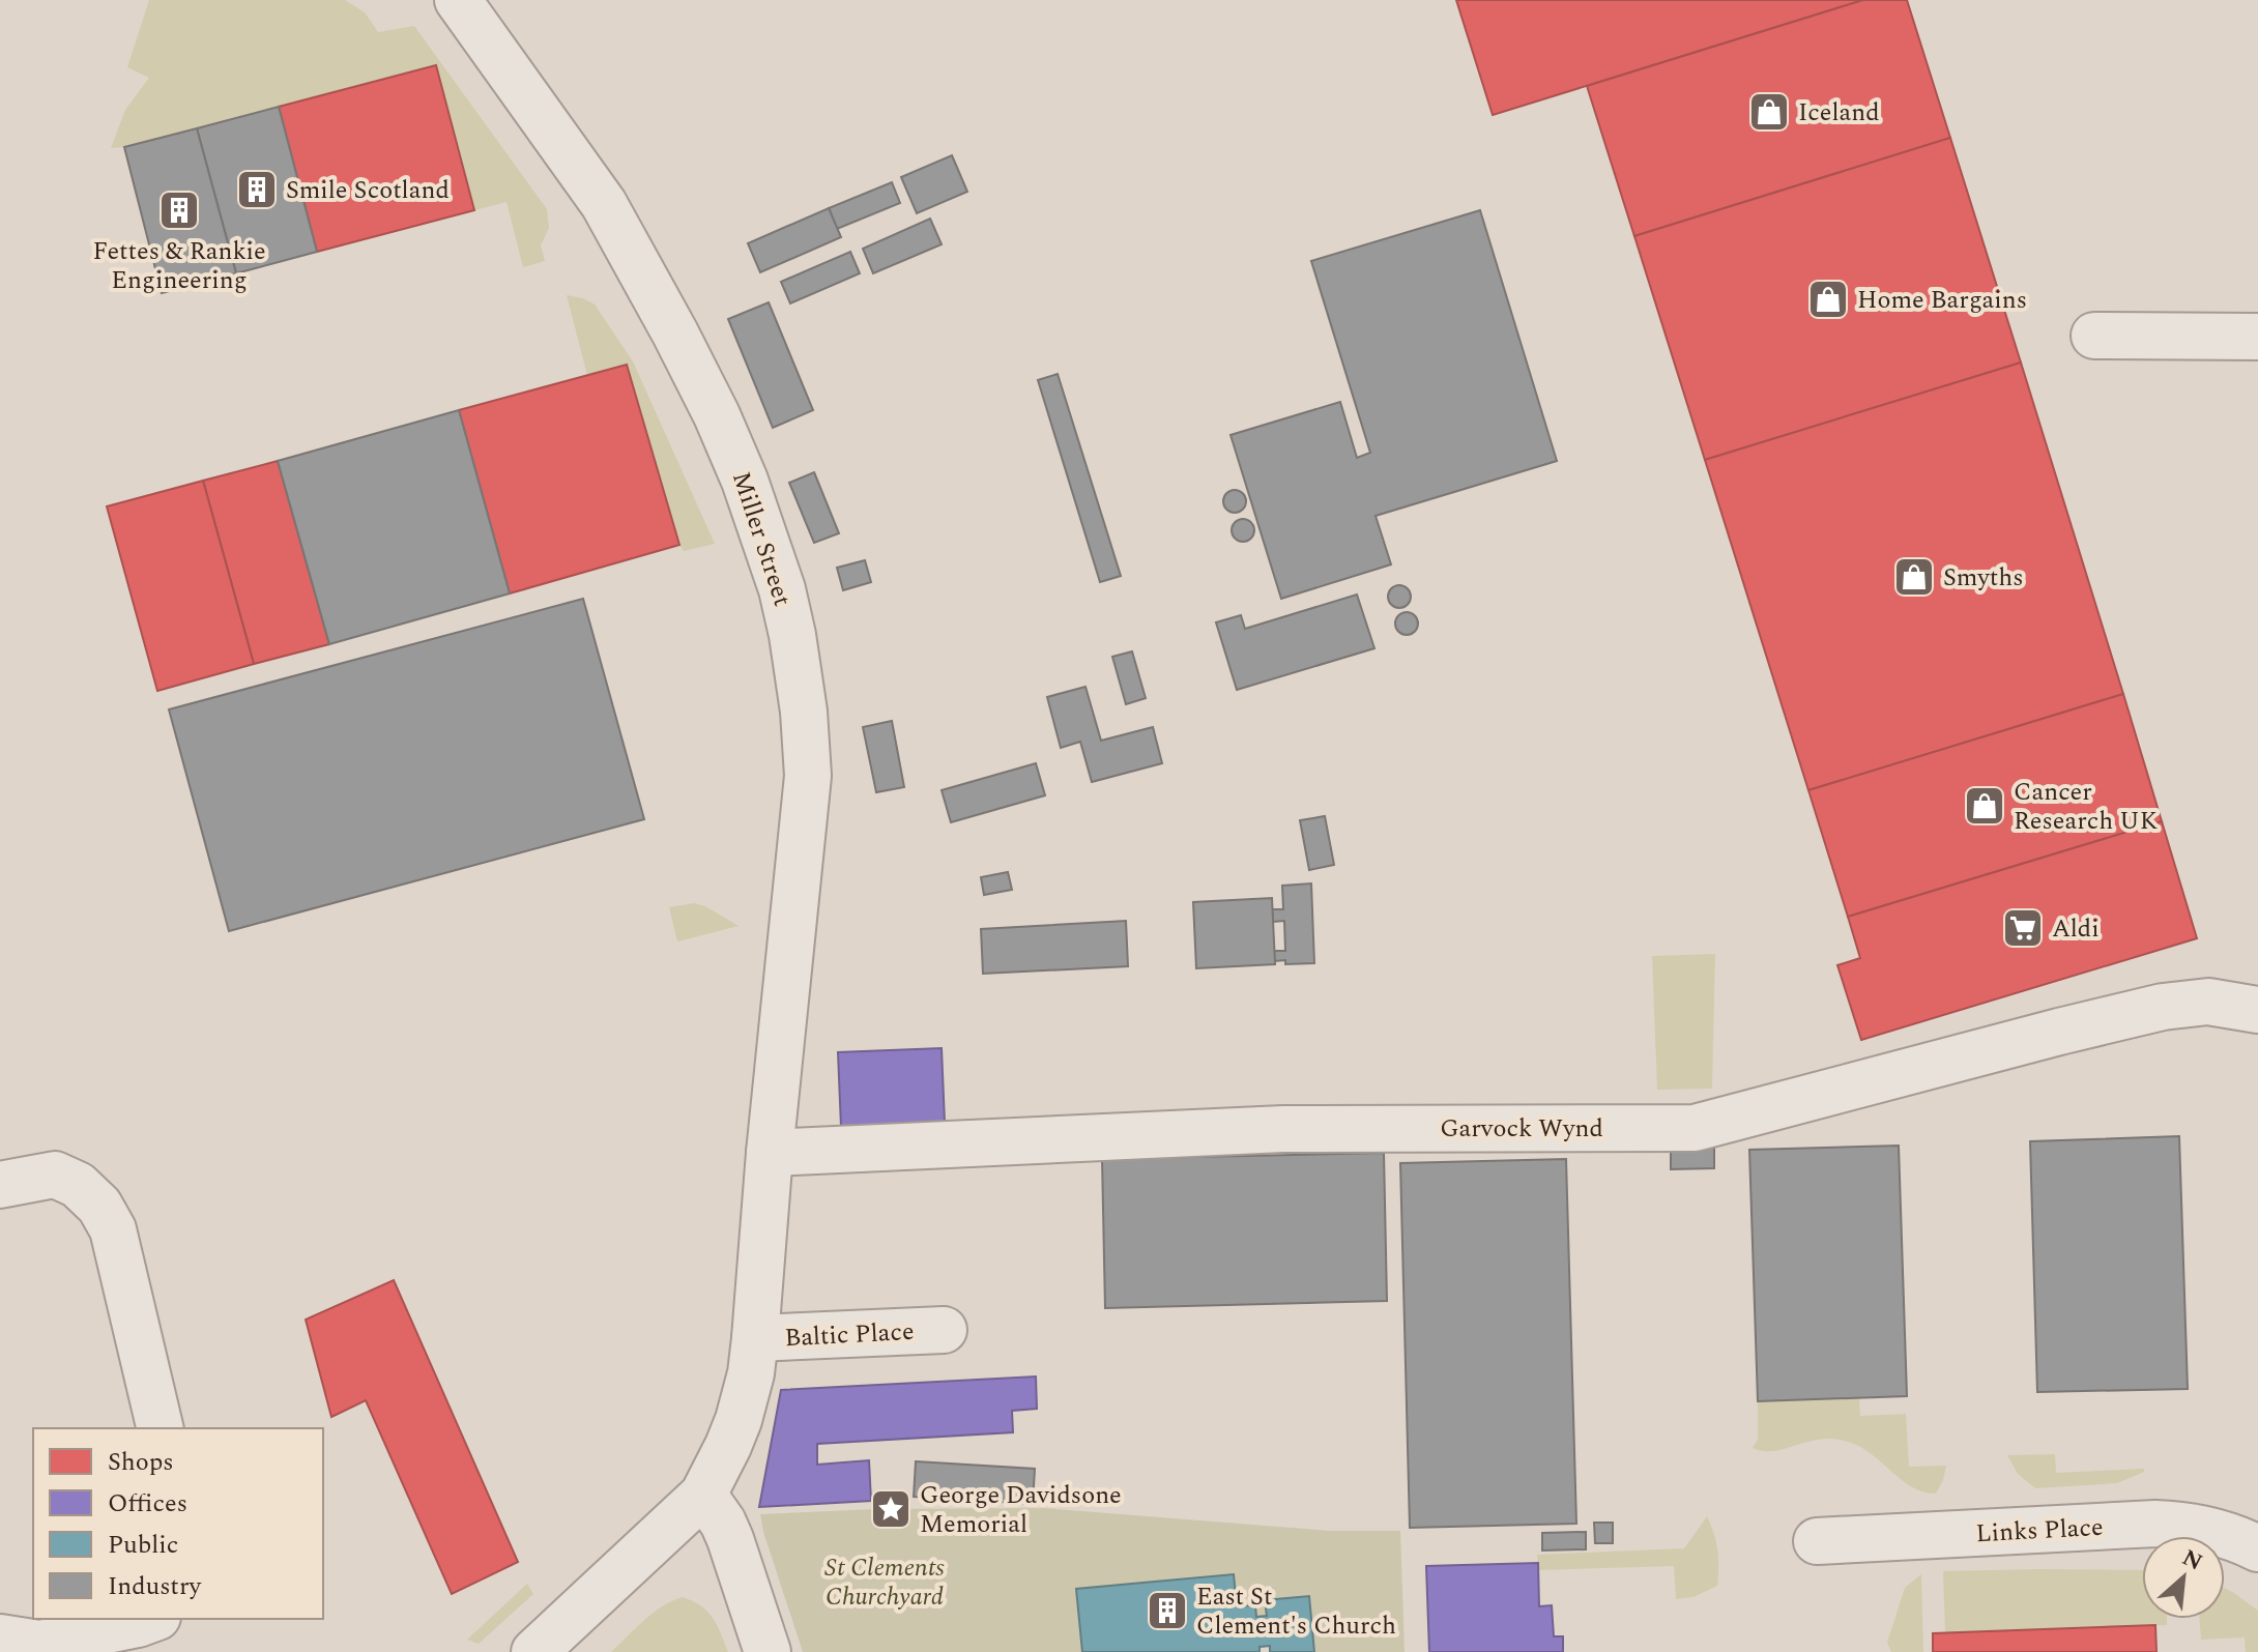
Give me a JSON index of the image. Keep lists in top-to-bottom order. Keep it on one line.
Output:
{"streets":{"street":["Miller Street","Garvock Wynd","Baltic Place","Links Place"]},"crossings":[["Miller Street","Garvock Wynd"],["Miller Street","Baltic Place"]],"parks":["St Clements Churchyard"],"places":{"shop":["Iceland","Home Bargains","Smyths","Cancer Research UK"],"building":["Smile Scotland","Fettes & Rankie Engineering","East St Clement's Church"],"supermarket":["Aldi"],"place":["George Davidsone Memorial"]},"legend":["Shops","Offices","Public","Industry"],"north":"top right"}
